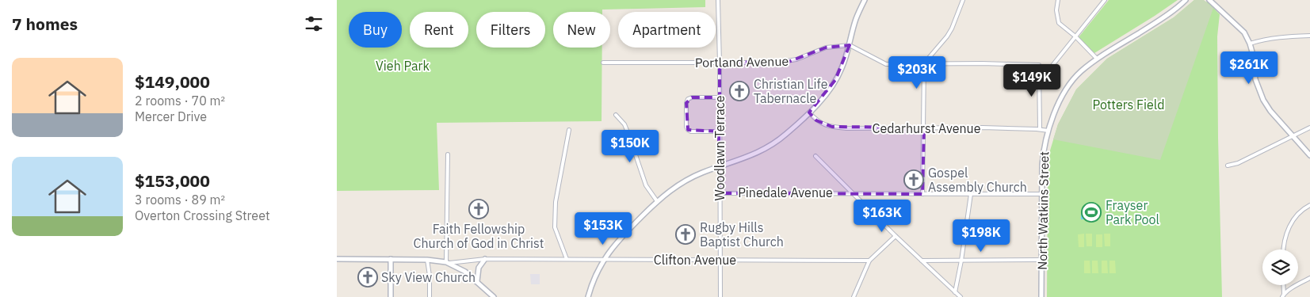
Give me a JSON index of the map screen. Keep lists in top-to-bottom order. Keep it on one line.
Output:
{"streets":{"main road":["North Watkins Street","Clifton Avenue"],"street":["Portland Avenue","Cedarhurst Avenue","Woodlawn Terrace","Pinedale Avenue"]},"crossings":[["Portland Avenue","Woodlawn Terrace"],["Cedarhurst Avenue","North Watkins Street"],["Woodlawn Terrace","Pinedale Avenue"],["Woodlawn Terrace","Clifton Avenue"],["Pinedale Avenue","North Watkins Street"]],"parks":["Vieh Park","Potters Field"],"places":{"church":["Christian Life Tabernacle","Gospel Assembly Church","Faith Fellowship Church of God in Christ","Rugby Hills Baptist Church","Sky View Church"],"sports":["Frayser Park Pool"]},"page":{"heading":"7 homes","chip":["Buy","Rent","Filters","New","Apartment"],"list":[{"name":"$149,000","note":"2 rooms · 70 m² · Mercer Drive"},{"name":"$153,000","note":"3 rooms · 89 m² · Overton Crossing Street"}],"price":["$261K","$203K","$149K","$150K","$163K","$153K","$198K"]}}
